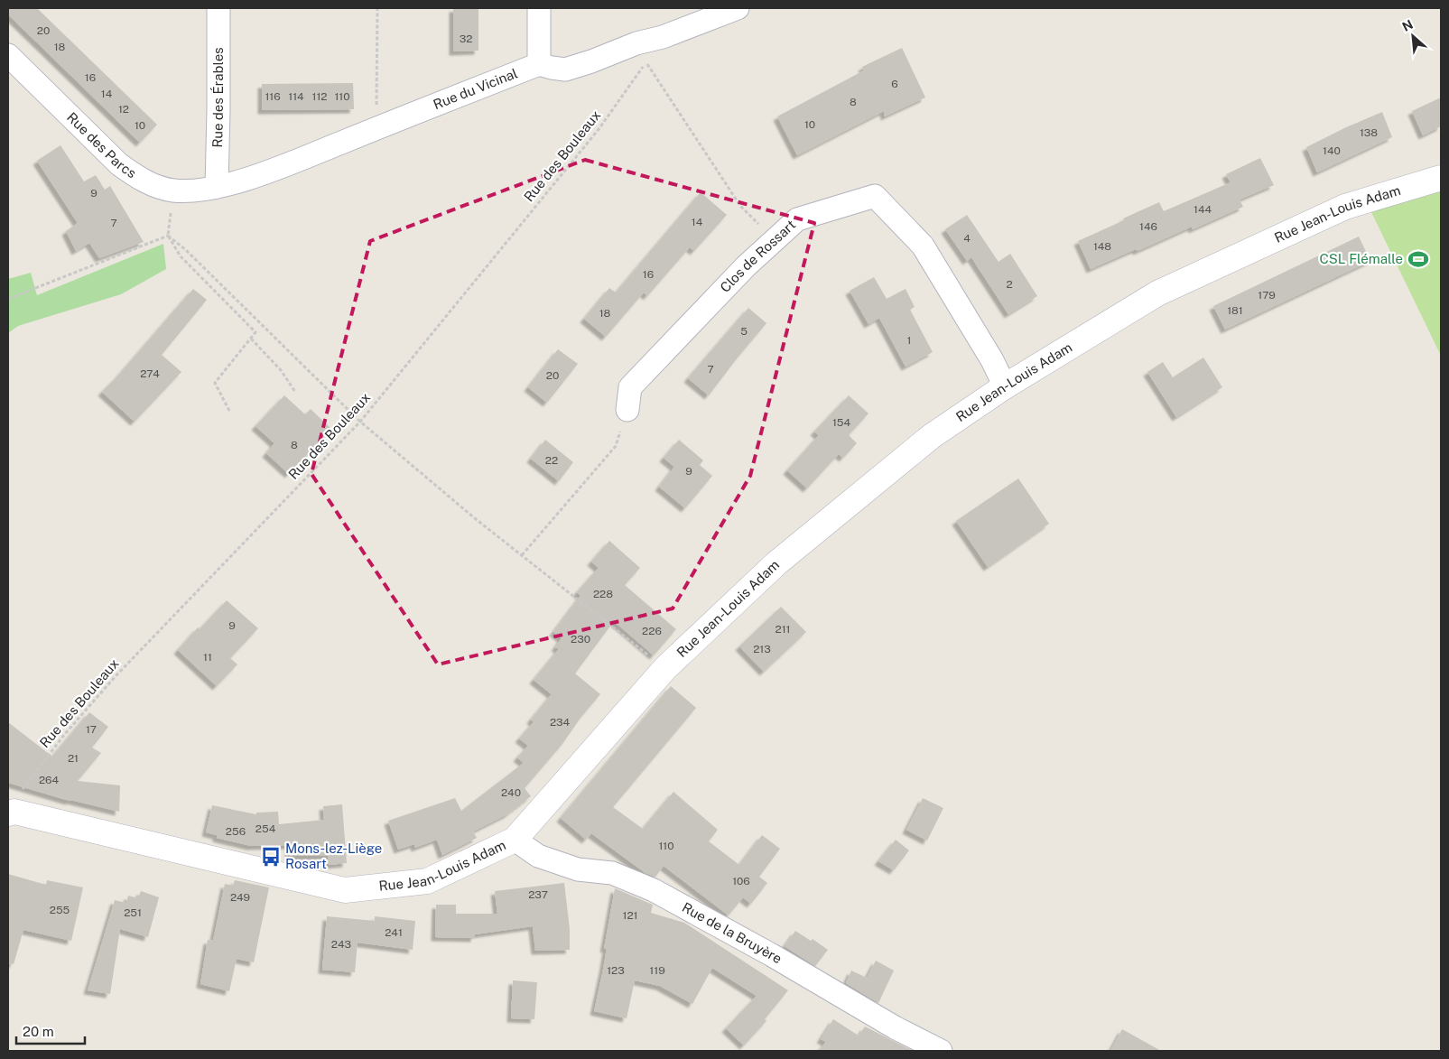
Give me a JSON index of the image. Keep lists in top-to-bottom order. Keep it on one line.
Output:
{"streets":{"street":["Rue du Vicinal","Rue des Érables","Rue des Parcs","Rue Jean-Louis Adam","Clos de Rossart","Rue de la Bruyère"],"path":["Rue des Bouleaux"]},"crossings":[["Rue du Vicinal","Rue des Érables"],["Rue du Vicinal","Rue des Parcs"],["Rue des Érables","Rue des Parcs"],["Rue des Bouleaux","Rue Jean-Louis Adam"],["Rue des Bouleaux","Clos de Rossart"],["Rue Jean-Louis Adam","Clos de Rossart"],["Rue Jean-Louis Adam","Rue de la Bruyère"]],"places":{"sports":["CSL Flémalle"],"bus stop":["Mons-lez-Liège Rosart"]},"house_numbers":["20","32","18","16","6","14","116","114","112","110","8","12","10","10","138","140","9","144","14","7","146","4","148","16","2","179","181","18","5","1","7","274","20","154","8","22","9","228","9","211","226","230","213","11","234","17","21","264","240","254","256","110","106","237","249","255","251","121","241","243","123","119"],"scale_bar":"20 m","north":"top left"}
